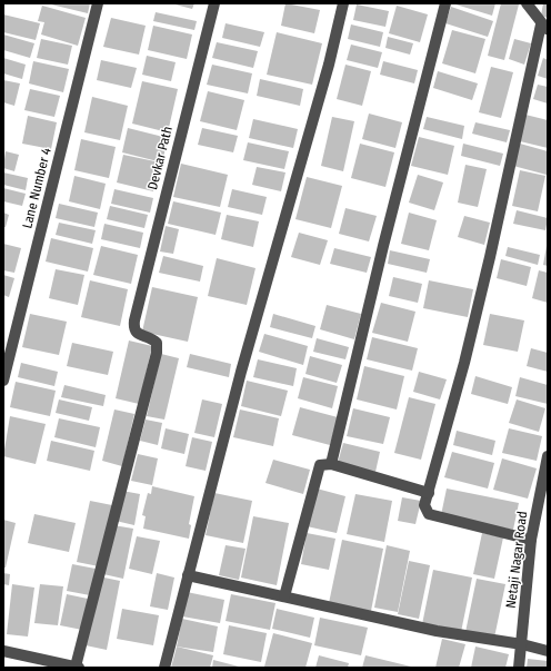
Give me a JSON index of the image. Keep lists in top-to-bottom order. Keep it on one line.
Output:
{"streets":{"street":["Devkar Path","Lane Number 4","Netaji Nagar Road"]}}
